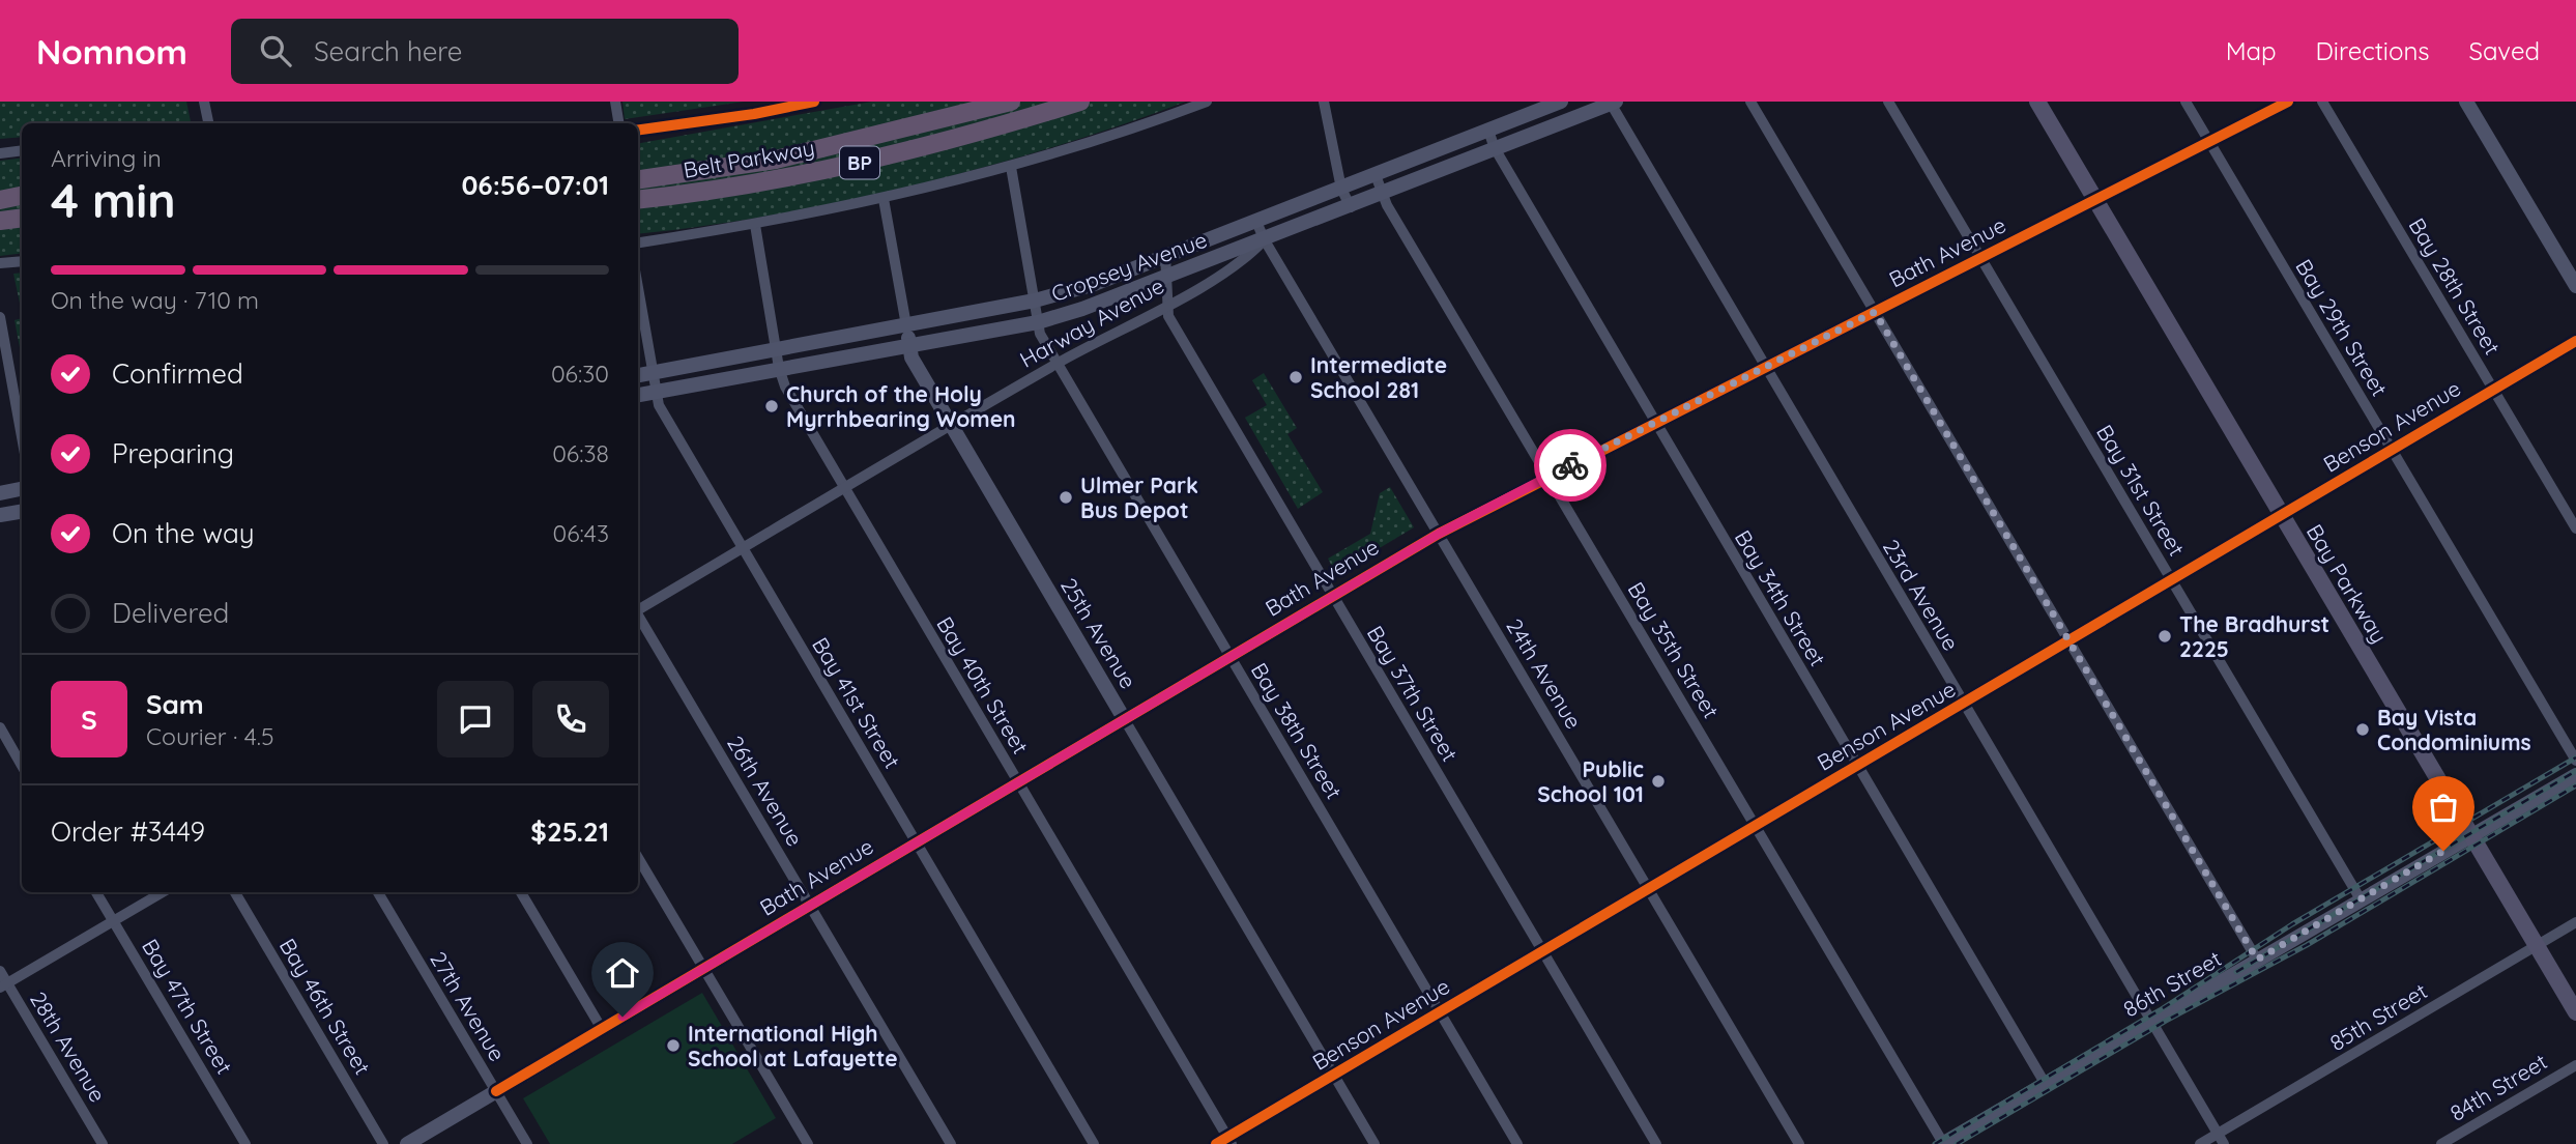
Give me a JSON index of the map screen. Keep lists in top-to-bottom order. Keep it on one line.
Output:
{"streets":{"highway":["Belt Parkway","BP"],"main road":["Bay Parkway"],"street":["Bath Avenue","Cropsey Avenue","Bay 28th Street","Harway Avenue","Bay 29th Street","Benson Avenue","Bay 31st Street","23rd Avenue","Bay 34th Street","25th Avenue","Bay 35th Street","24th Avenue","Bay 40th Street","Bay 37th Street","Bay 41st Street","Bay 38th Street","26th Avenue","86th Street","Bay 47th Street","Bay 46th Street","27th Avenue","85th Street","28th Avenue","84th Street"]},"crossings":[["Bath Avenue","Bay 29th Street"],["Bath Avenue","Bay 31st Street"],["Bath Avenue","Bay Parkway"],["Bath Avenue","23rd Avenue"],["Bath Avenue","Bay 34th Street"],["Bath Avenue","25th Avenue"],["Bath Avenue","Bay 35th Street"],["Bath Avenue","24th Avenue"],["Bath Avenue","Bay 40th Street"],["Bath Avenue","Bay 37th Street"],["Bath Avenue","Bay 41st Street"],["Bath Avenue","Bay 38th Street"],["Bath Avenue","26th Avenue"],["Bath Avenue","27th Avenue"],["Cropsey Avenue","Harway Avenue"],["Cropsey Avenue","23rd Avenue"],["Cropsey Avenue","Bay 34th Street"],["Cropsey Avenue","25th Avenue"],["Cropsey Avenue","Bay 35th Street"],["Cropsey Avenue","24th Avenue"],["Cropsey Avenue","Bay 40th Street"],["Cropsey Avenue","Bay 37th Street"],["Cropsey Avenue","Bay 41st Street"],["Cropsey Avenue","Bay 38th Street"],["Bay 28th Street","Benson Avenue"],["Harway Avenue","25th Avenue"],["Harway Avenue","24th Avenue"],["Harway Avenue","Bay 40th Street"],["Harway Avenue","Bay 37th Street"],["Harway Avenue","Bay 41st Street"],["Harway Avenue","Bay 38th Street"],["Bay 29th Street","Benson Avenue"],["Benson Avenue","Bay 31st Street"],["Benson Avenue","Bay Parkway"],["Benson Avenue","23rd Avenue"],["Benson Avenue","Bay 34th Street"],["Benson Avenue","25th Avenue"],["Benson Avenue","Bay 35th Street"],["Benson Avenue","24th Avenue"],["Benson Avenue","Bay 40th Street"],["Benson Avenue","Bay 37th Street"],["Benson Avenue","Bay 38th Street"],["Bay 31st Street","86th Street"],["Bay Parkway","86th Street"],["Bay Parkway","85th Street"],["23rd Avenue","86th Street"],["23rd Avenue","85th Street"],["Bay 34th Street","86th Street"],["Bay 35th Street","86th Street"]],"places":["Intermediate School 281","Church of the Holy Myrrhbearing Women","Ulmer Park Bus Depot","The Bradhurst 2225","Bay Vista Condominiums","Public School 101","International High School at Lafayette"],"page":{"header":"Nomnom","search":"Search here","nav":["Map","Directions","Saved"],"heading":["4 min","Arriving in","06:56–07:01"],"panel":["Sam","Courier · 4.5","Order #3449","$25.21"],"bar":"On the way · 710 m","list":[["Confirmed","06:30"],["Preparing","06:38"],["On the way","06:43"],"Delivered"],"round":"S"}}
